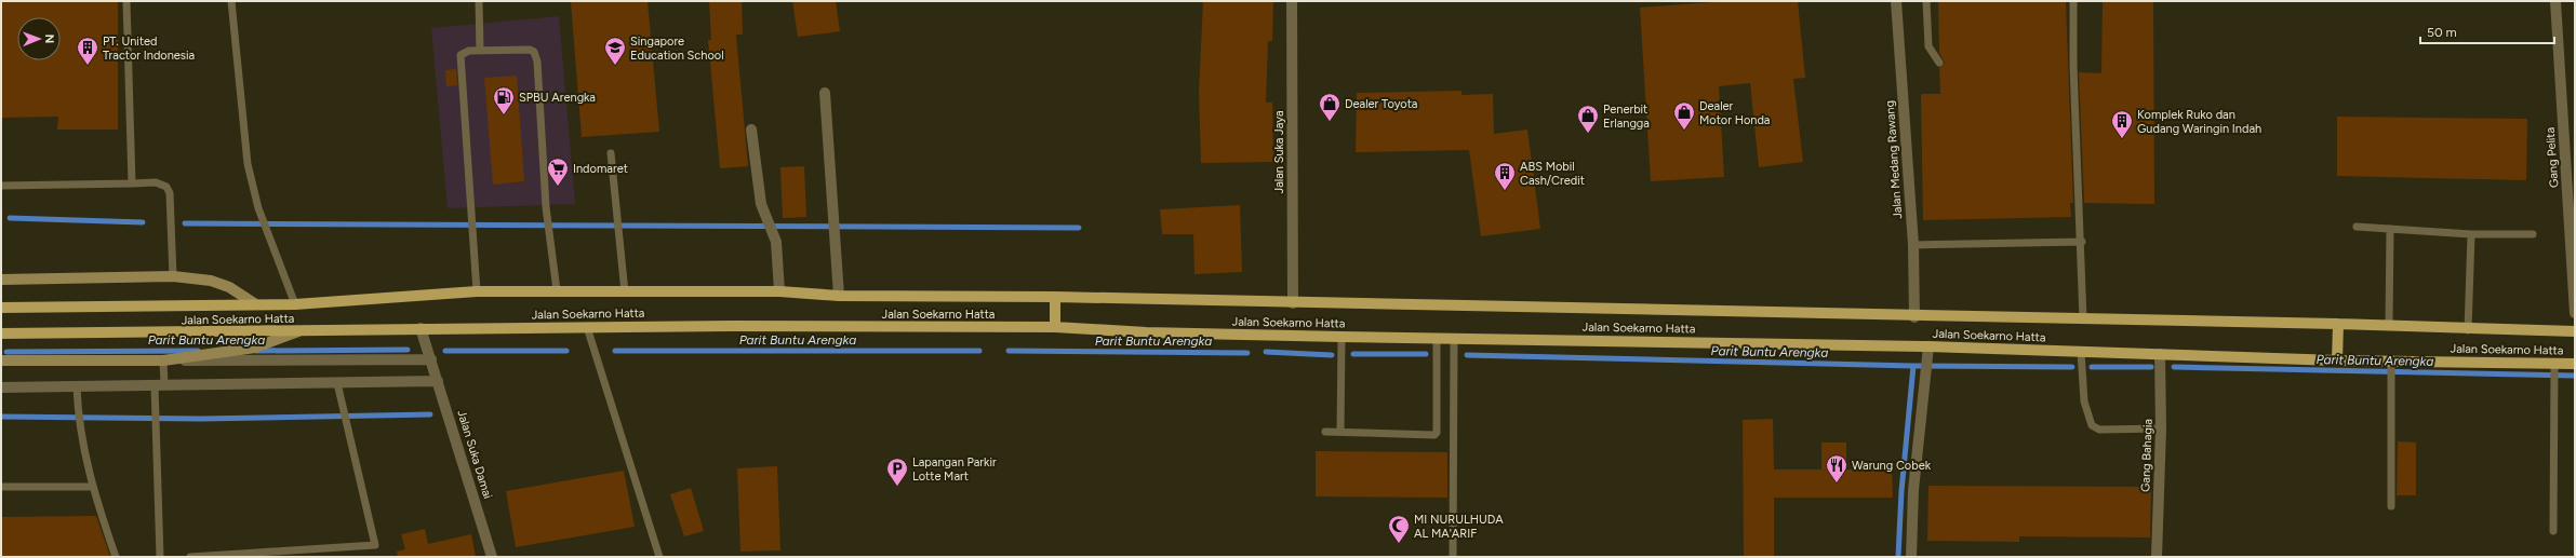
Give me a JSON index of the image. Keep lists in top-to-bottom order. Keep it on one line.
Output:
{"streets":{"main road":["Jalan Soekarno Hatta"],"street":["Jalan Suka Jaya","Gang Pelita","Jalan Medang Rawang","Jalan Suka Damai","Gang Bahagia"]},"crossings":[["Jalan Suka Jaya","Jalan Soekarno Hatta"],["Jalan Medang Rawang","Jalan Soekarno Hatta"],["Jalan Soekarno Hatta","Jalan Suka Damai"],["Jalan Soekarno Hatta","Gang Bahagia"]],"water":["Parit Buntu Arengka"],"places":{"building":["PT. United Tractor Indonesia","Komplek Ruko dan Gudang Waringin Indah","ABS Mobil Cash/Credit"],"school or university":["Singapore Education School"],"fuel station":["SPBU Arengka"],"shop":["Dealer Toyota","Dealer Motor Honda","Penerbit Erlangga"],"supermarket":["Indomaret"],"restaurant":["Warung Cobek"],"parking":["Lapangan Parkir Lotte Mart"],"mosque":["MI NURULHUDA AL MA'ARIF"]},"scale_bar":"50 m","north":"right"}
